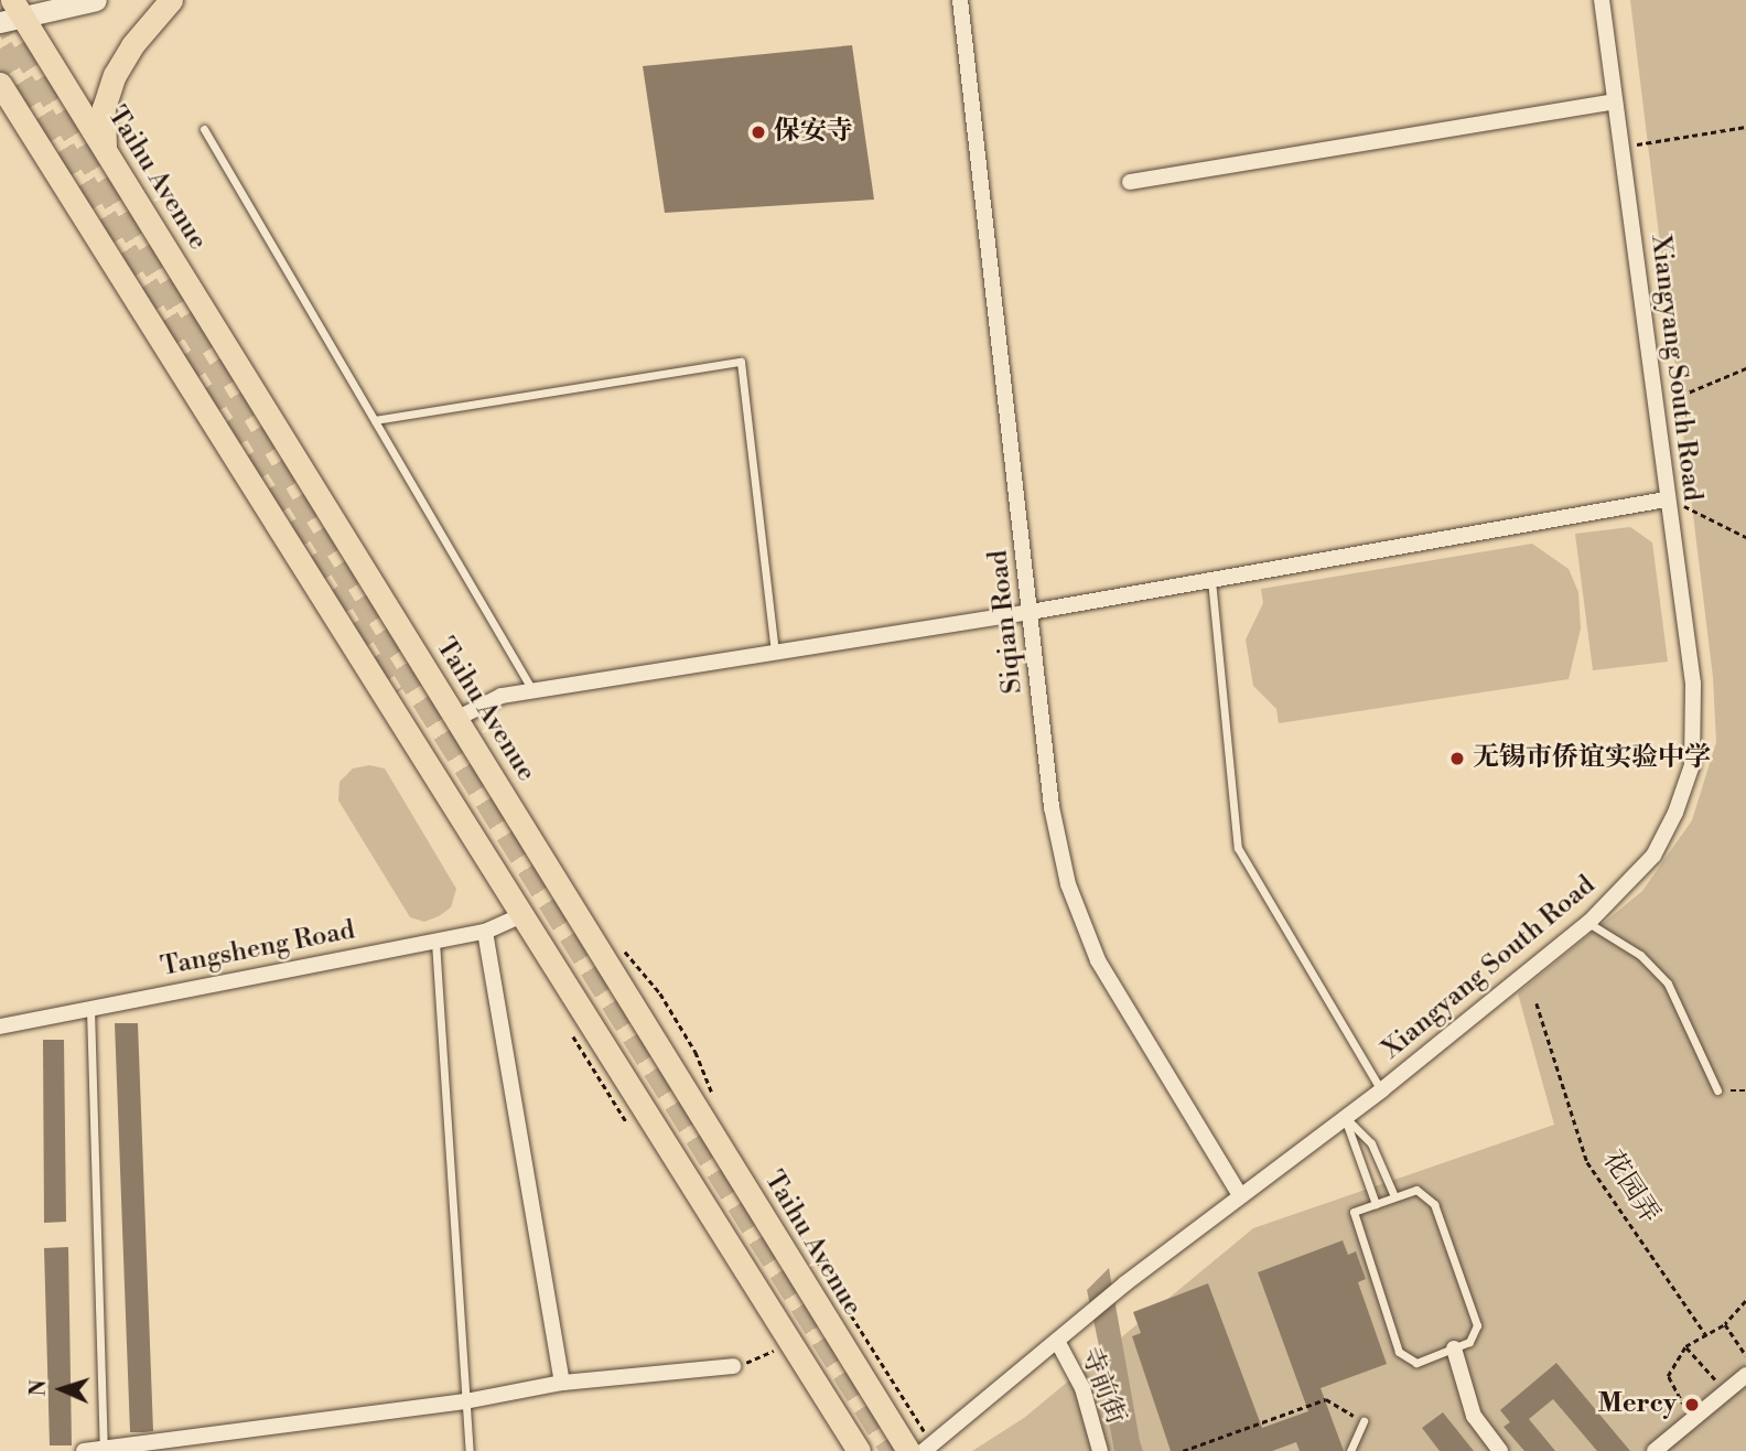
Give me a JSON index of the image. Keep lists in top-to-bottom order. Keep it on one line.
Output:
{"streets":{"main road":["Taihu Avenue"],"street":["Xiangyang South Road","Siqian Road","Tangsheng Road","寺前街"],"path":["花园弄"]},"crossings":[["Xiangyang South Road","Siqian Road"],["Xiangyang South Road","寺前街"]],"places":["保安寺","无锡市侨谊实验中学","Mercy"],"north":"left"}
